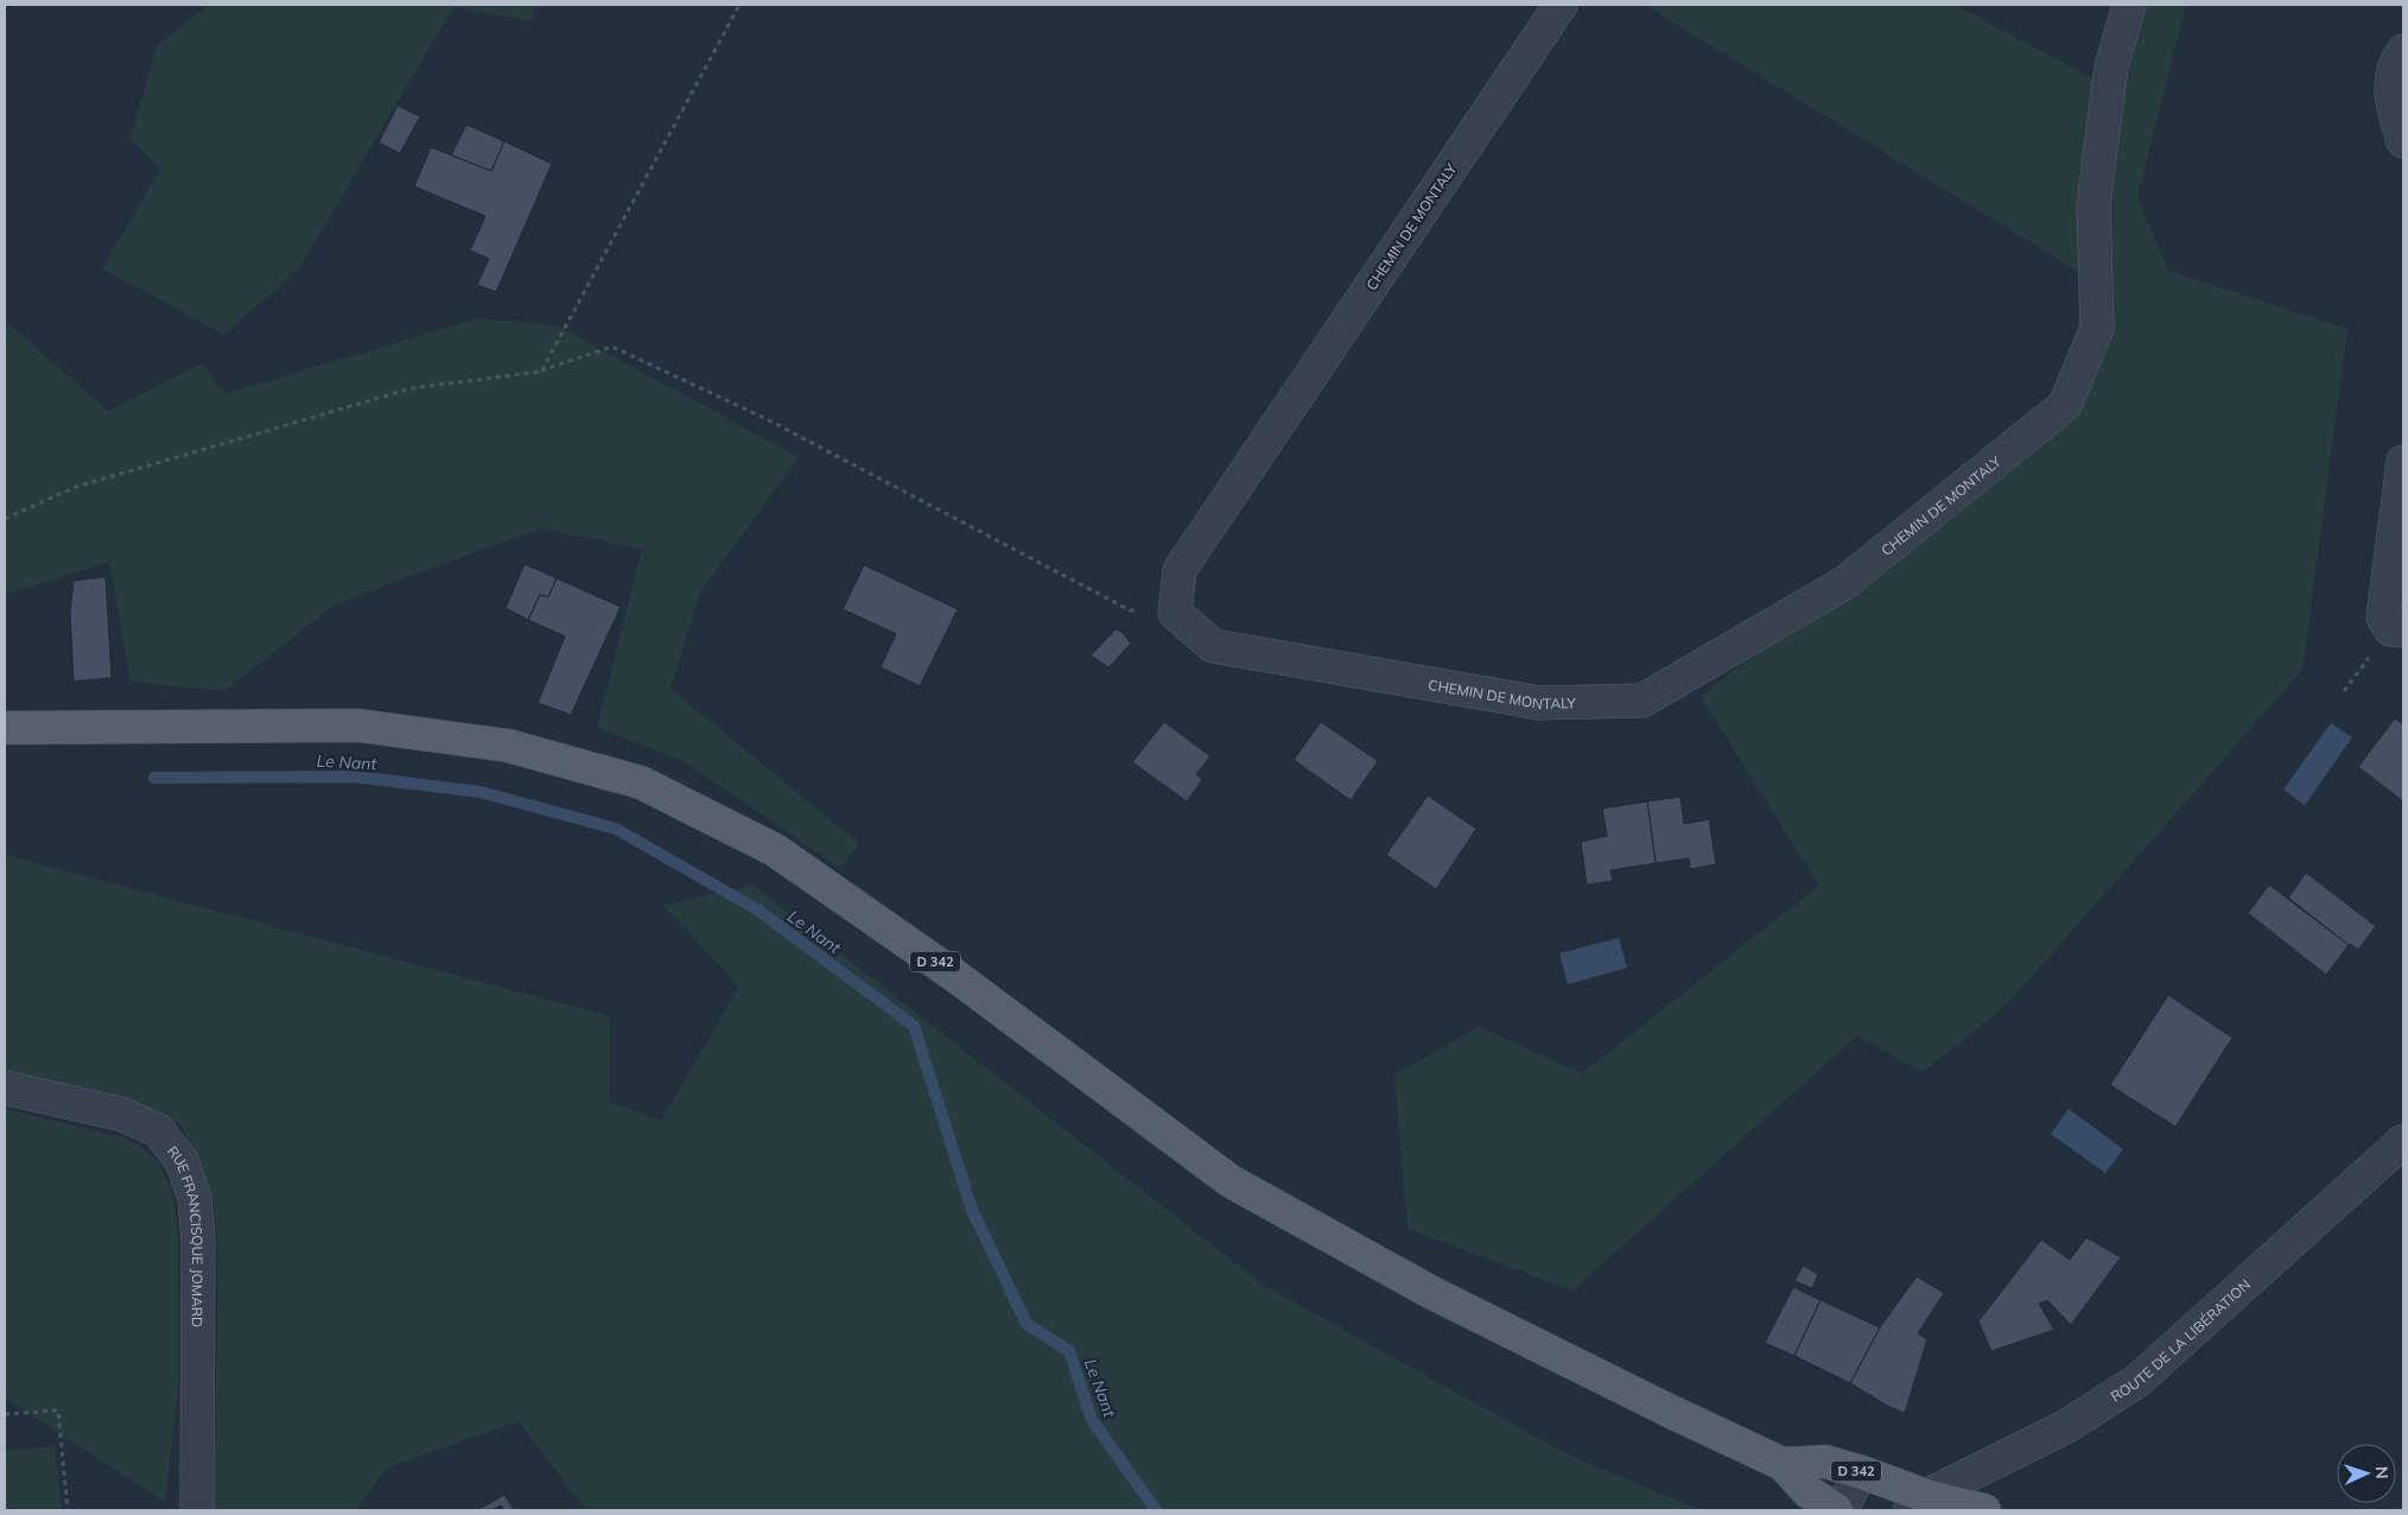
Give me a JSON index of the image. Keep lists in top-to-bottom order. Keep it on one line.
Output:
{"streets":{"main road":["D 342"],"street":["CHEMIN DE MONTALY","RUE FRANCISQUE JOMARD","ROUTE DE LA LIBÉRATION"]},"crossings":[["D 342","ROUTE DE LA LIBÉRATION"]],"water":["Le Nant"],"north":"right"}
